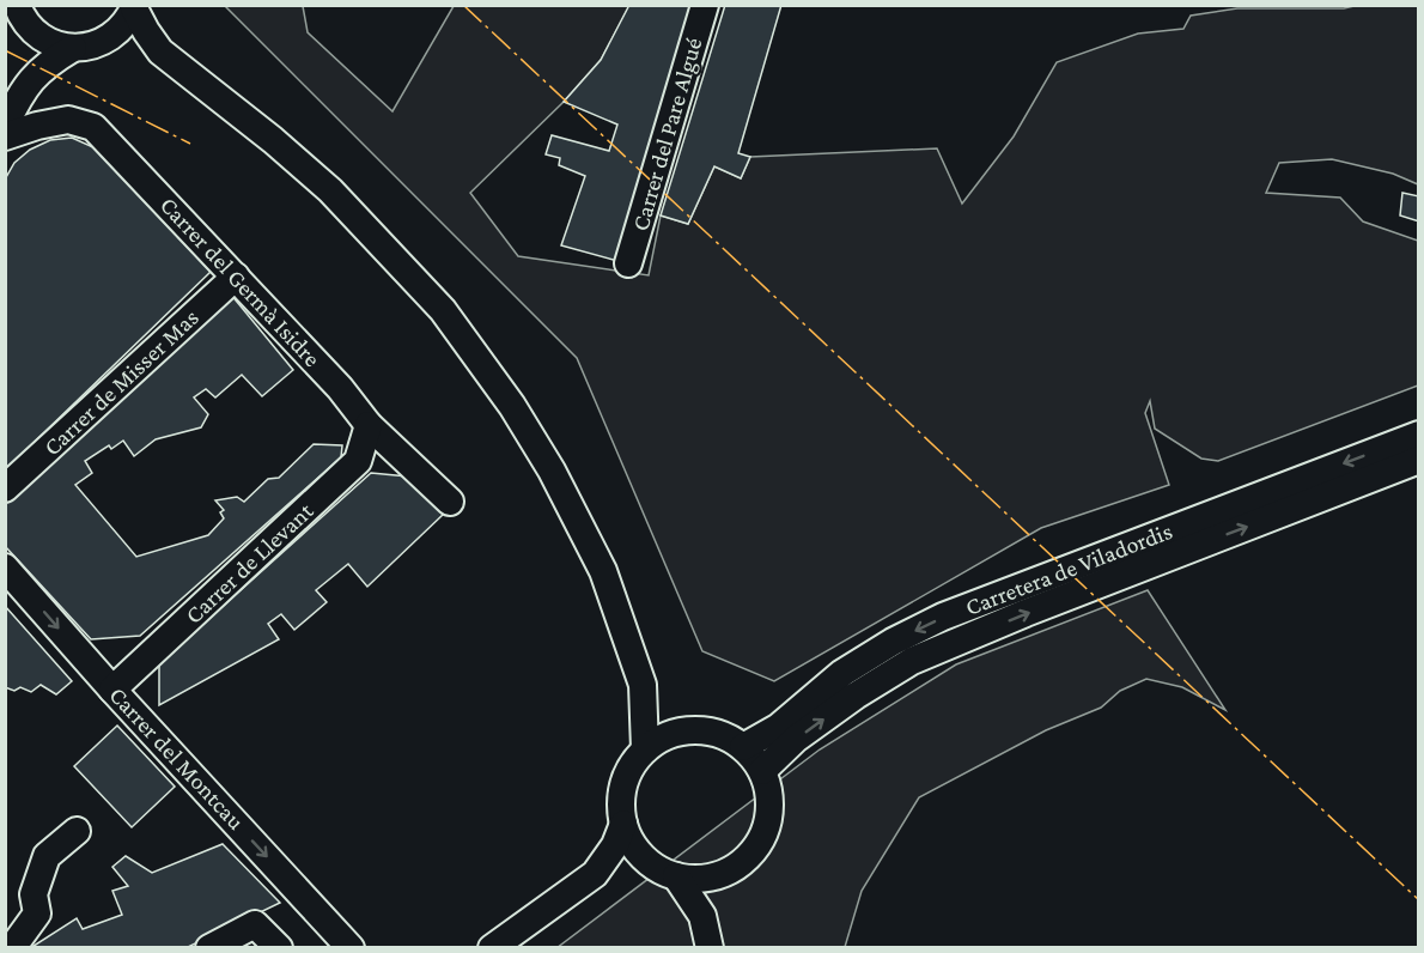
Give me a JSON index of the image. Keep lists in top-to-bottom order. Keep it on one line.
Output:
{"streets":{"street":["Carrer del Pare Algué","Carrer del Germà Isidre","Carrer de Misser Mas","Carrer de Llevant","Carretera de Viladordis","Carrer del Montcau"]},"crossings":[["Carrer del Germà Isidre","Carrer de Misser Mas"],["Carrer del Germà Isidre","Carrer de Llevant"],["Carrer de Llevant","Carrer del Montcau"]],"one_way":["Carrer del Montcau"]}
